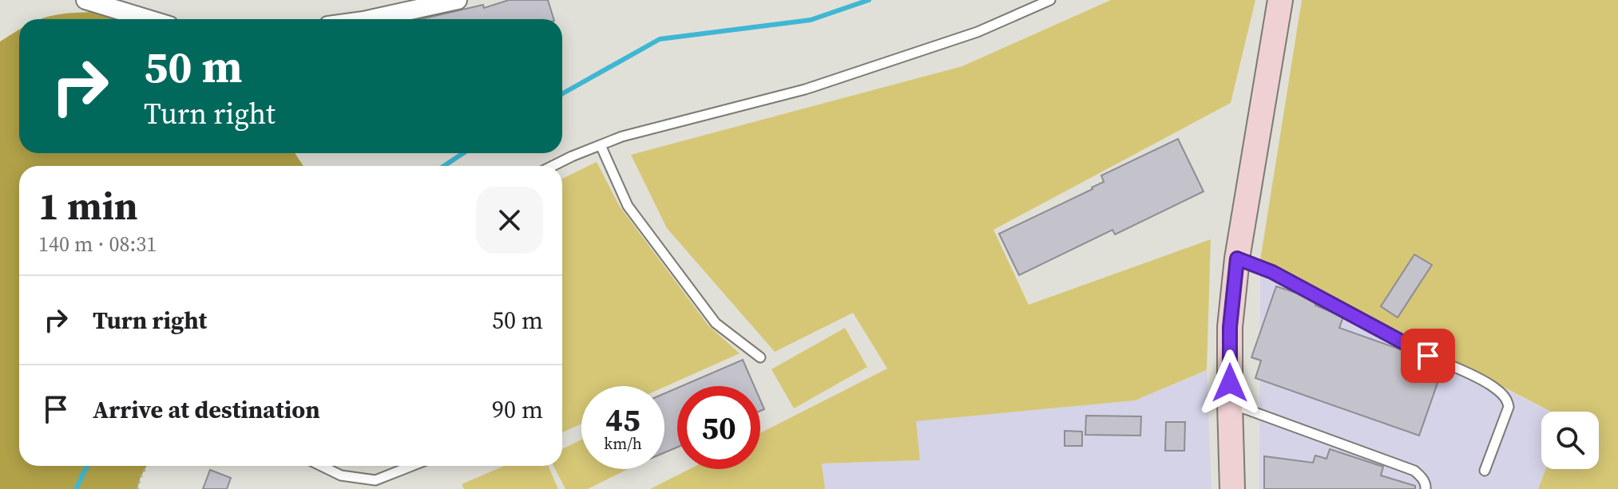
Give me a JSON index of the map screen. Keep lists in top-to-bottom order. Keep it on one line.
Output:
{"page":{"turn":["50 m","Turn right"],"heading":["1 min","140 m · 08:31"],"list":[{"name":"Turn right","value":"50 m"},{"name":"Arrive at destination","value":"90 m"}],"speed":"45 km/h","limit":"50"}}
